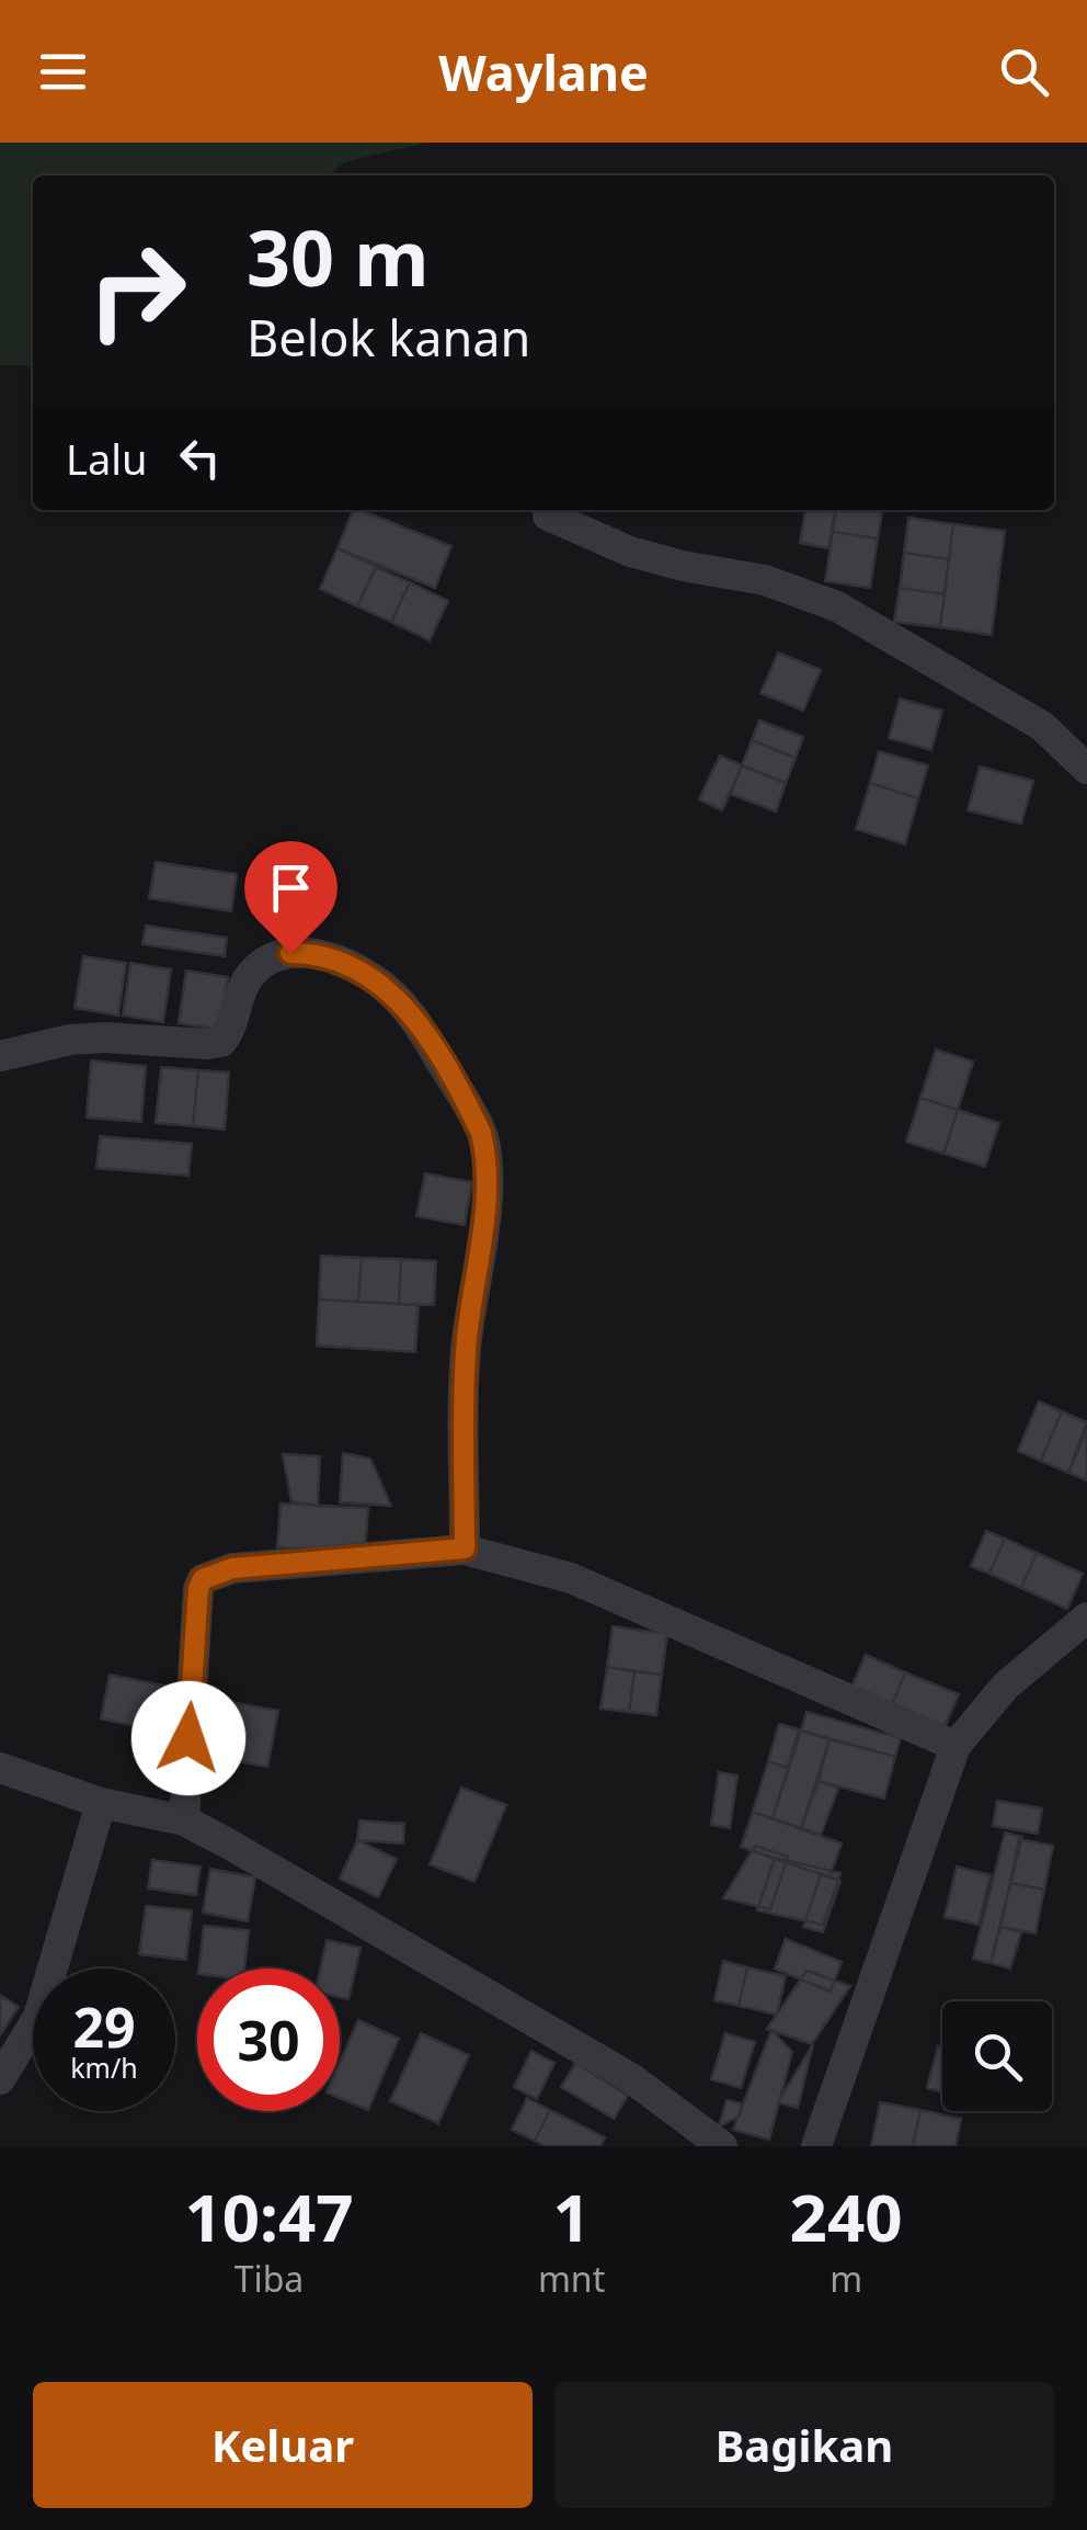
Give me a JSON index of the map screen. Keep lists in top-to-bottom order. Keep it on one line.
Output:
{"page":{"header":"Waylane","turn":["30 m","Belok kanan"],"then":"Lalu","speed":"29 km/h","limit":"30","eta":["10:47","Tiba","1","mnt","240","m"],"buttons":["Keluar","Bagikan"]}}
